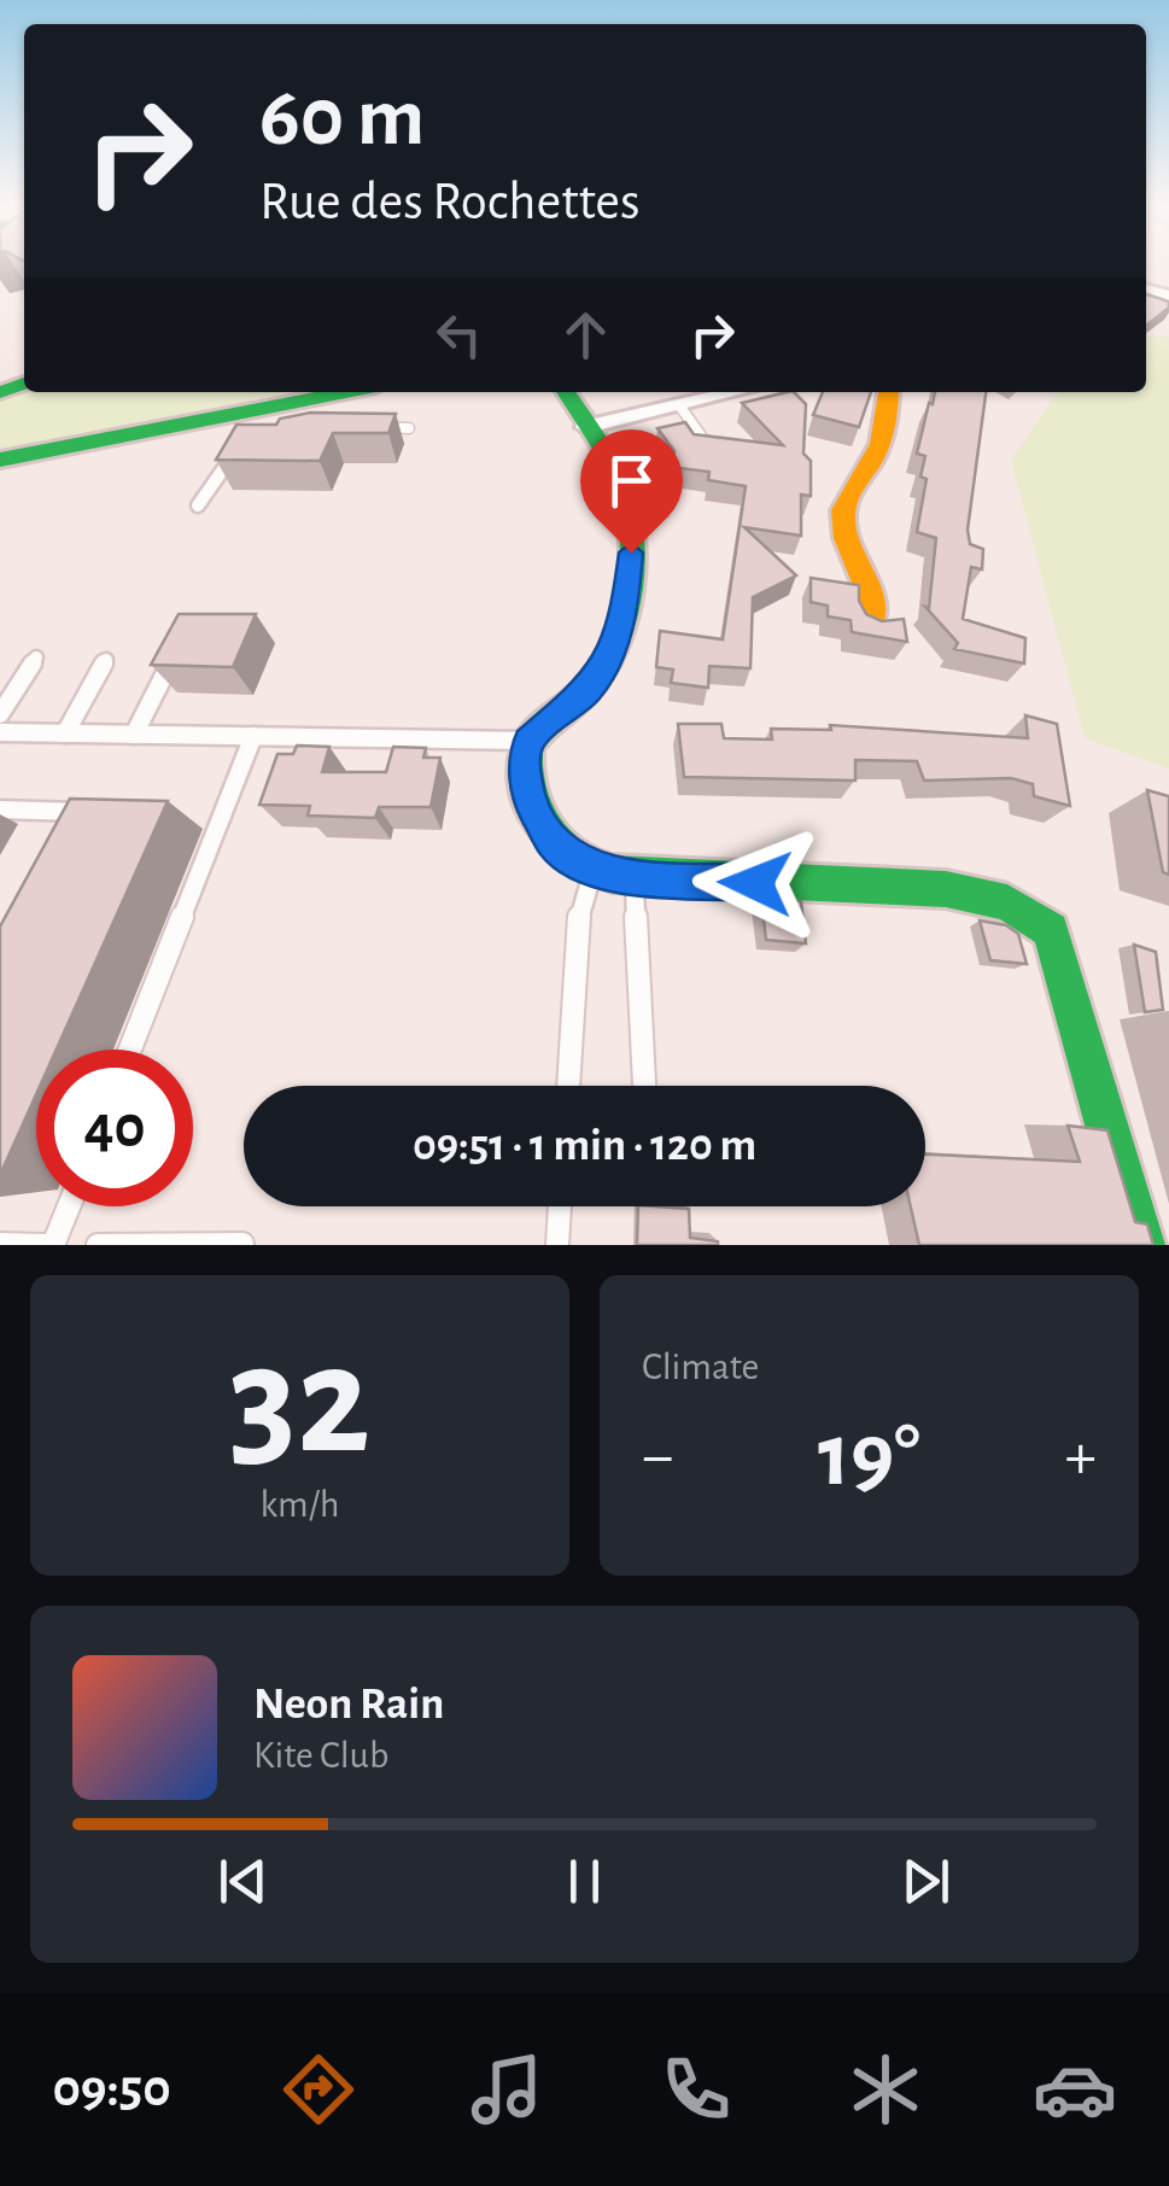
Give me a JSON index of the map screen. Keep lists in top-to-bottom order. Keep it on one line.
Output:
{"page":{"turn":["60 m","Rue des Rochettes"],"limit":"40","trip":"09:51 · 1 min · 120 m","tile":[["32","km/h"],"Climate"],"heat":["−","19°","+"],"song":["Neon Rain","Kite Club"],"tabs":"09:50"}}
